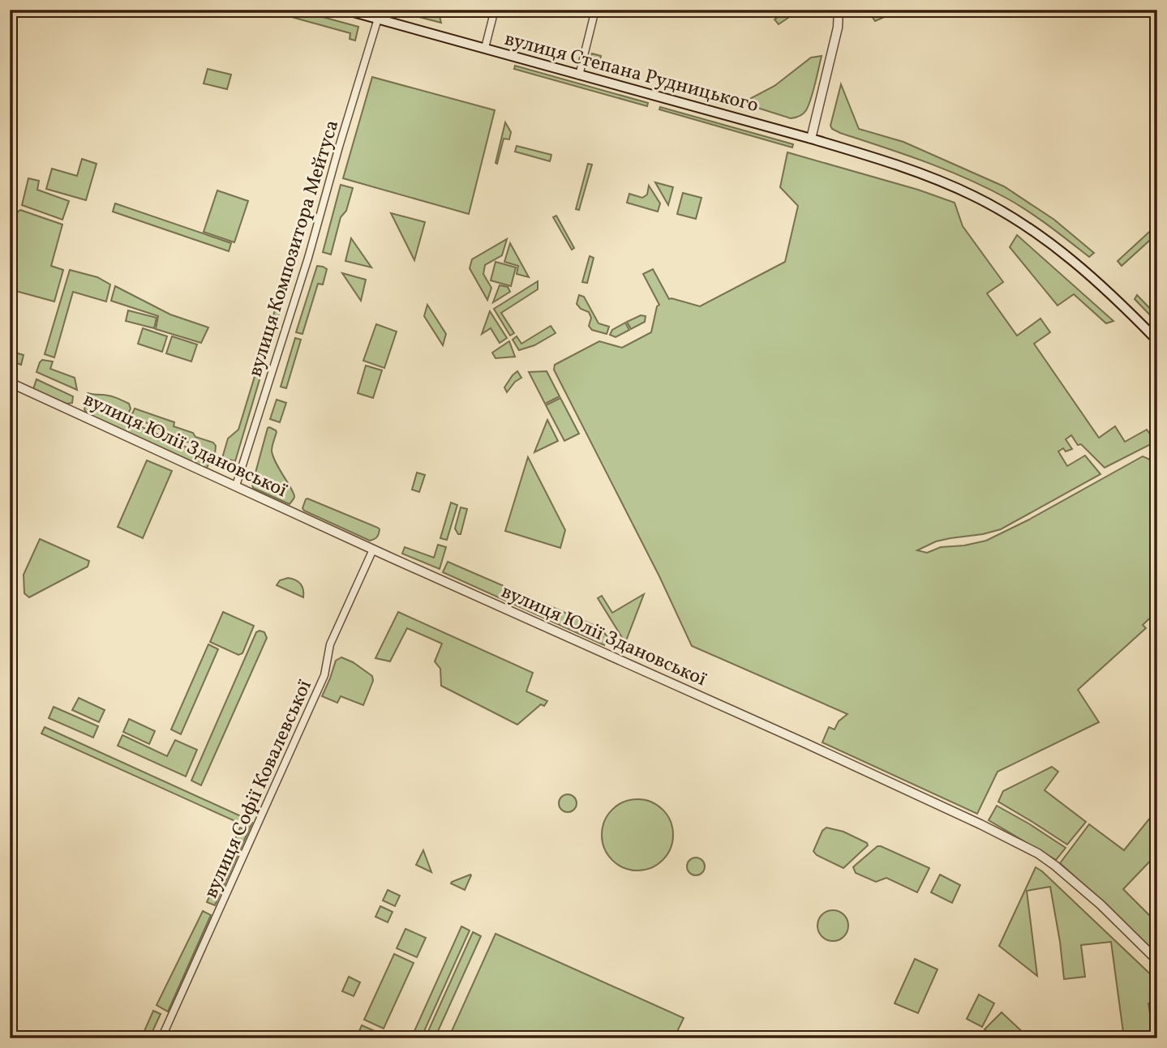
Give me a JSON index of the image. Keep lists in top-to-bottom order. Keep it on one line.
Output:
{"streets":{"main road":["вулиця Степана Рудницького"],"street":["вулиця Композитора Мейтуса","вулиця Юлії Здановської","вулиця Софії Ковалевської"]},"crossings":[["вулиця Степана Рудницького","вулиця Композитора Мейтуса"],["вулиця Композитора Мейтуса","вулиця Юлії Здановської"],["вулиця Юлії Здановської","вулиця Софії Ковалевської"]]}
